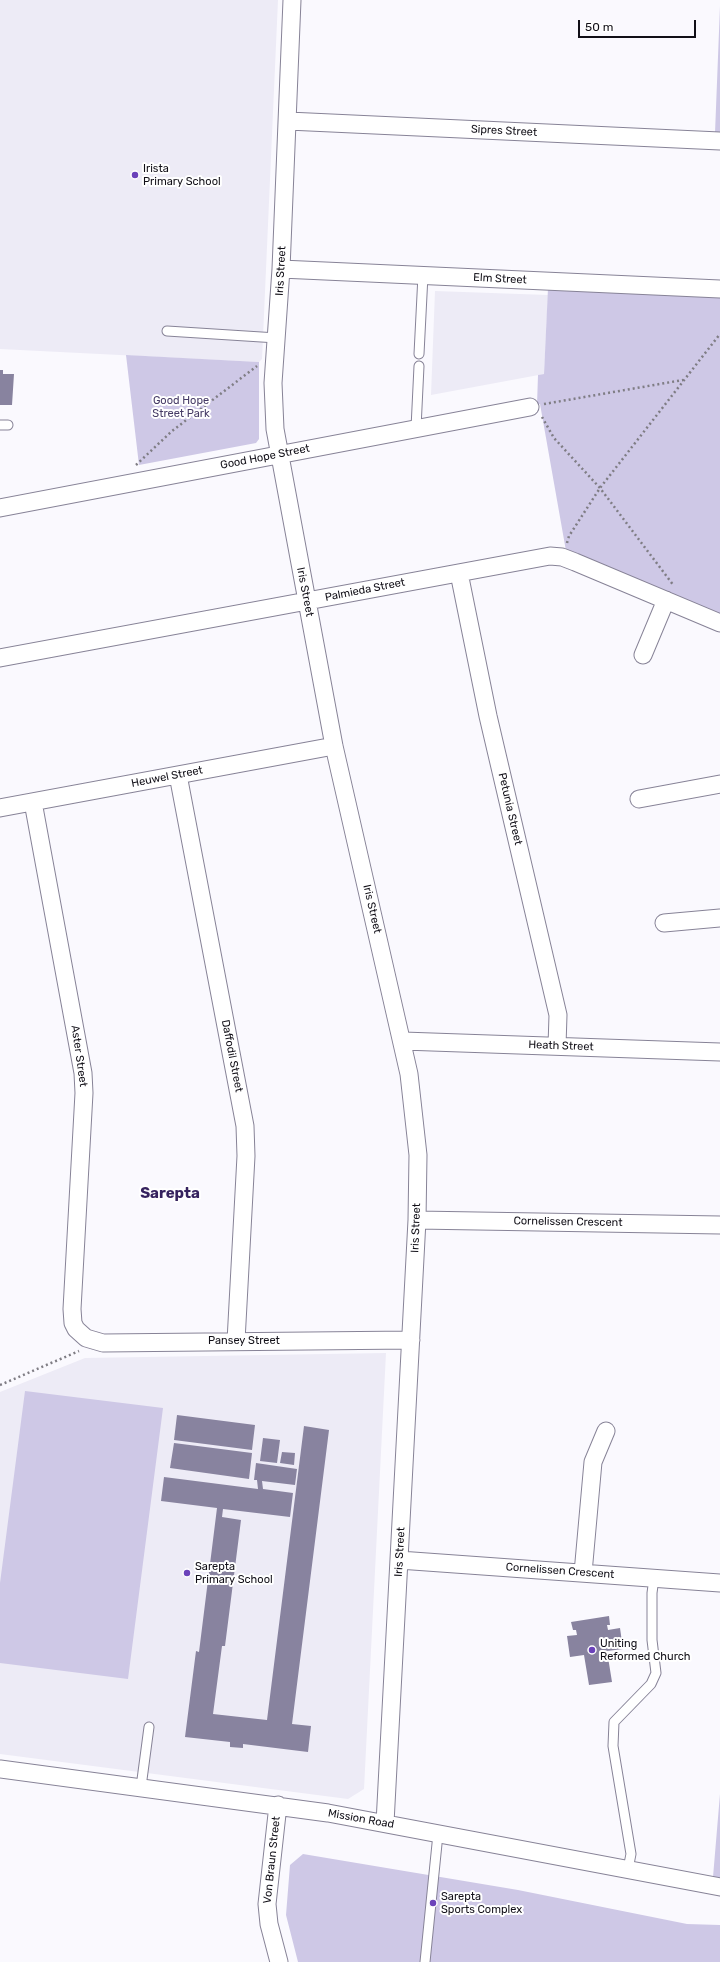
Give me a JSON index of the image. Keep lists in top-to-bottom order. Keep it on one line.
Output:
{"streets":{"street":["Sipres Street","Iris Street","Elm Street","Good Hope Street","Palmieda Street","Heuwel Street","Petunia Street","Heath Street","Aster Street","Daffodil Street","Cornelissen Crescent","Pansey Street","Mission Road","Von Braun Street"]},"crossings":[["Sipres Street","Iris Street"],["Iris Street","Elm Street"],["Iris Street","Good Hope Street"],["Iris Street","Palmieda Street"],["Iris Street","Heuwel Street"],["Iris Street","Heath Street"],["Iris Street","Cornelissen Crescent"],["Iris Street","Pansey Street"],["Iris Street","Mission Road"],["Palmieda Street","Petunia Street"],["Heuwel Street","Aster Street"],["Heuwel Street","Daffodil Street"],["Petunia Street","Heath Street"],["Aster Street","Pansey Street"],["Daffodil Street","Pansey Street"],["Mission Road","Von Braun Street"]],"districts":["Sarepta"],"parks":["Good Hope Street Park"],"places":["Irista Primary School","Sarepta Primary School","Uniting Reformed Church","Sarepta Sports Complex"],"scale_bar":"50 m"}
